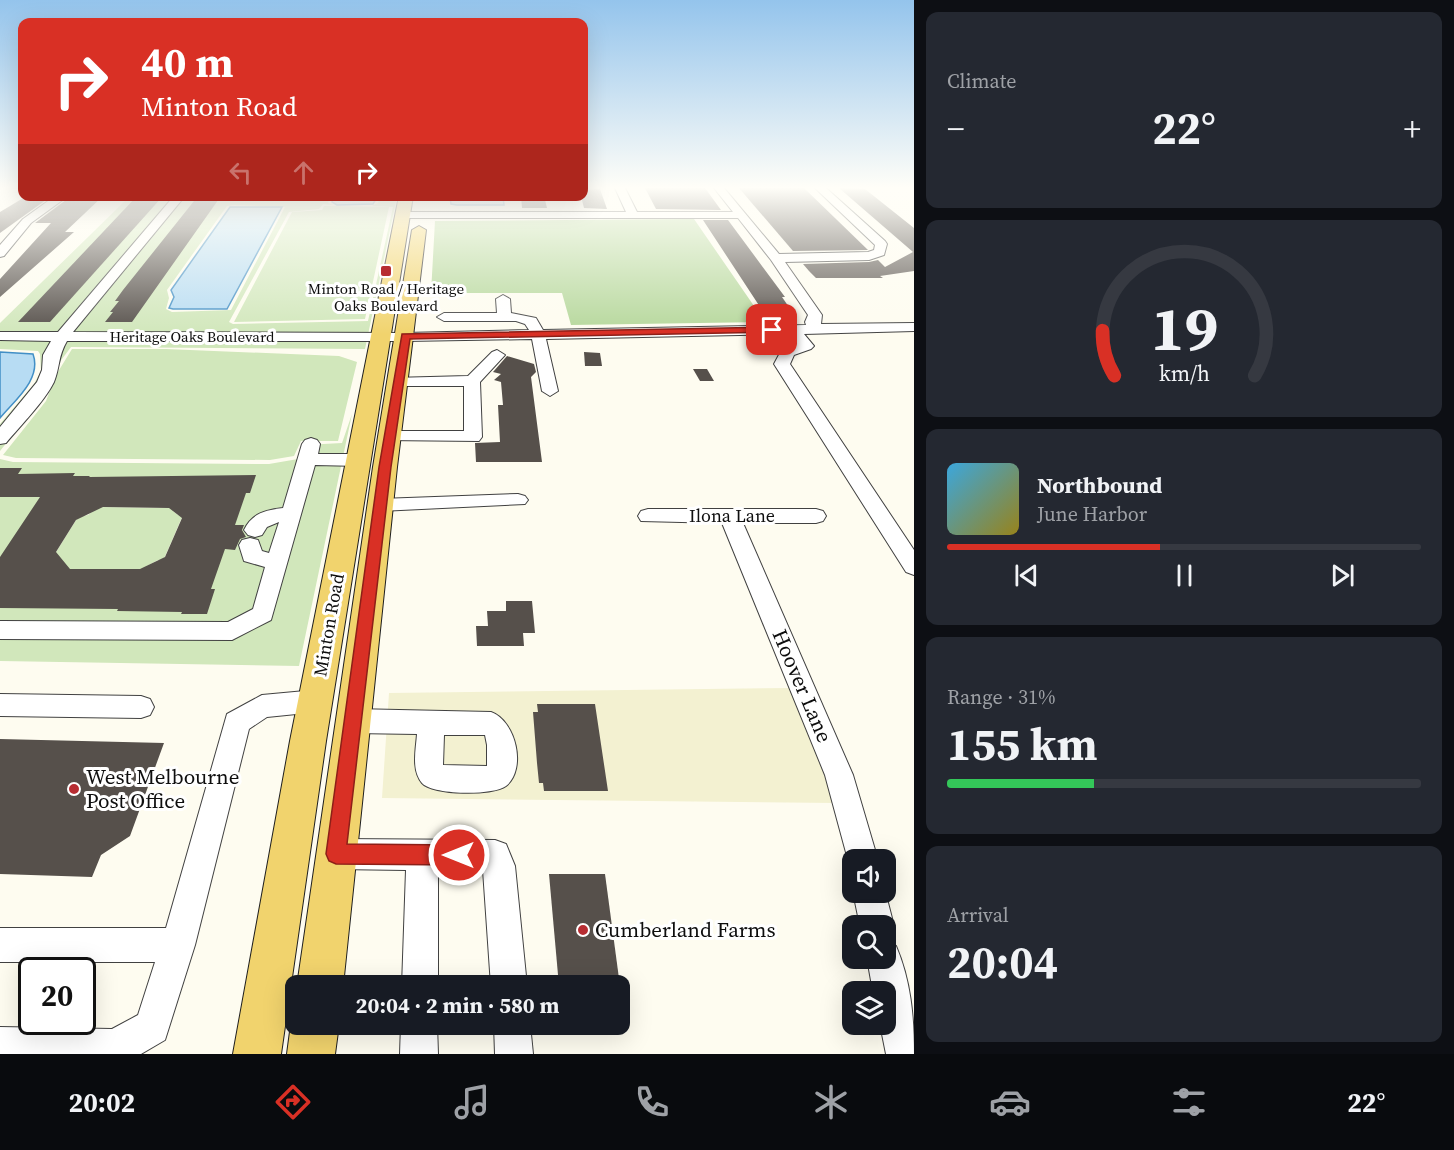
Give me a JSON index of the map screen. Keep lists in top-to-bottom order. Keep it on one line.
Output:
{"streets":{"main road":["Minton Road"],"street":["Heritage Oaks Boulevard","Ilona Lane","Hoover Lane"]},"crossings":[["Heritage Oaks Boulevard","Minton Road"],["Ilona Lane","Hoover Lane"]],"places":{"transit":["Minton Road / Heritage Oaks Boulevard"],"other":["West Melbourne Post Office","Cumberland Farms"]},"page":{"tile":["Climate",["Range · 31%","155 km"],["Arrival","20:04"]],"turn":["40 m","Minton Road"],"heat":["−","22°","+"],"song":["Northbound","June Harbor"],"limit":"20","trip":"20:04 · 2 min · 580 m","tabs":["20:02","22°"],"gauge":["19","km/h"]}}
